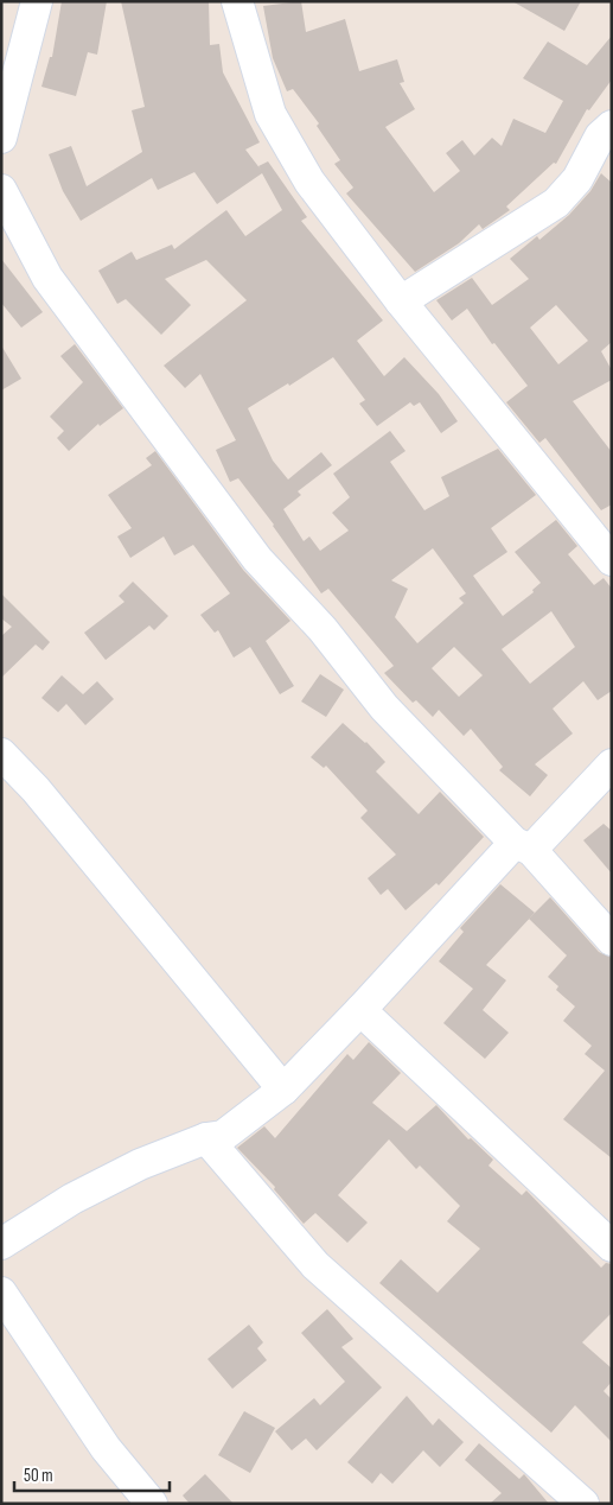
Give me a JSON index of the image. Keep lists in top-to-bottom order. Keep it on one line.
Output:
{"scale_bar":"50 m"}
